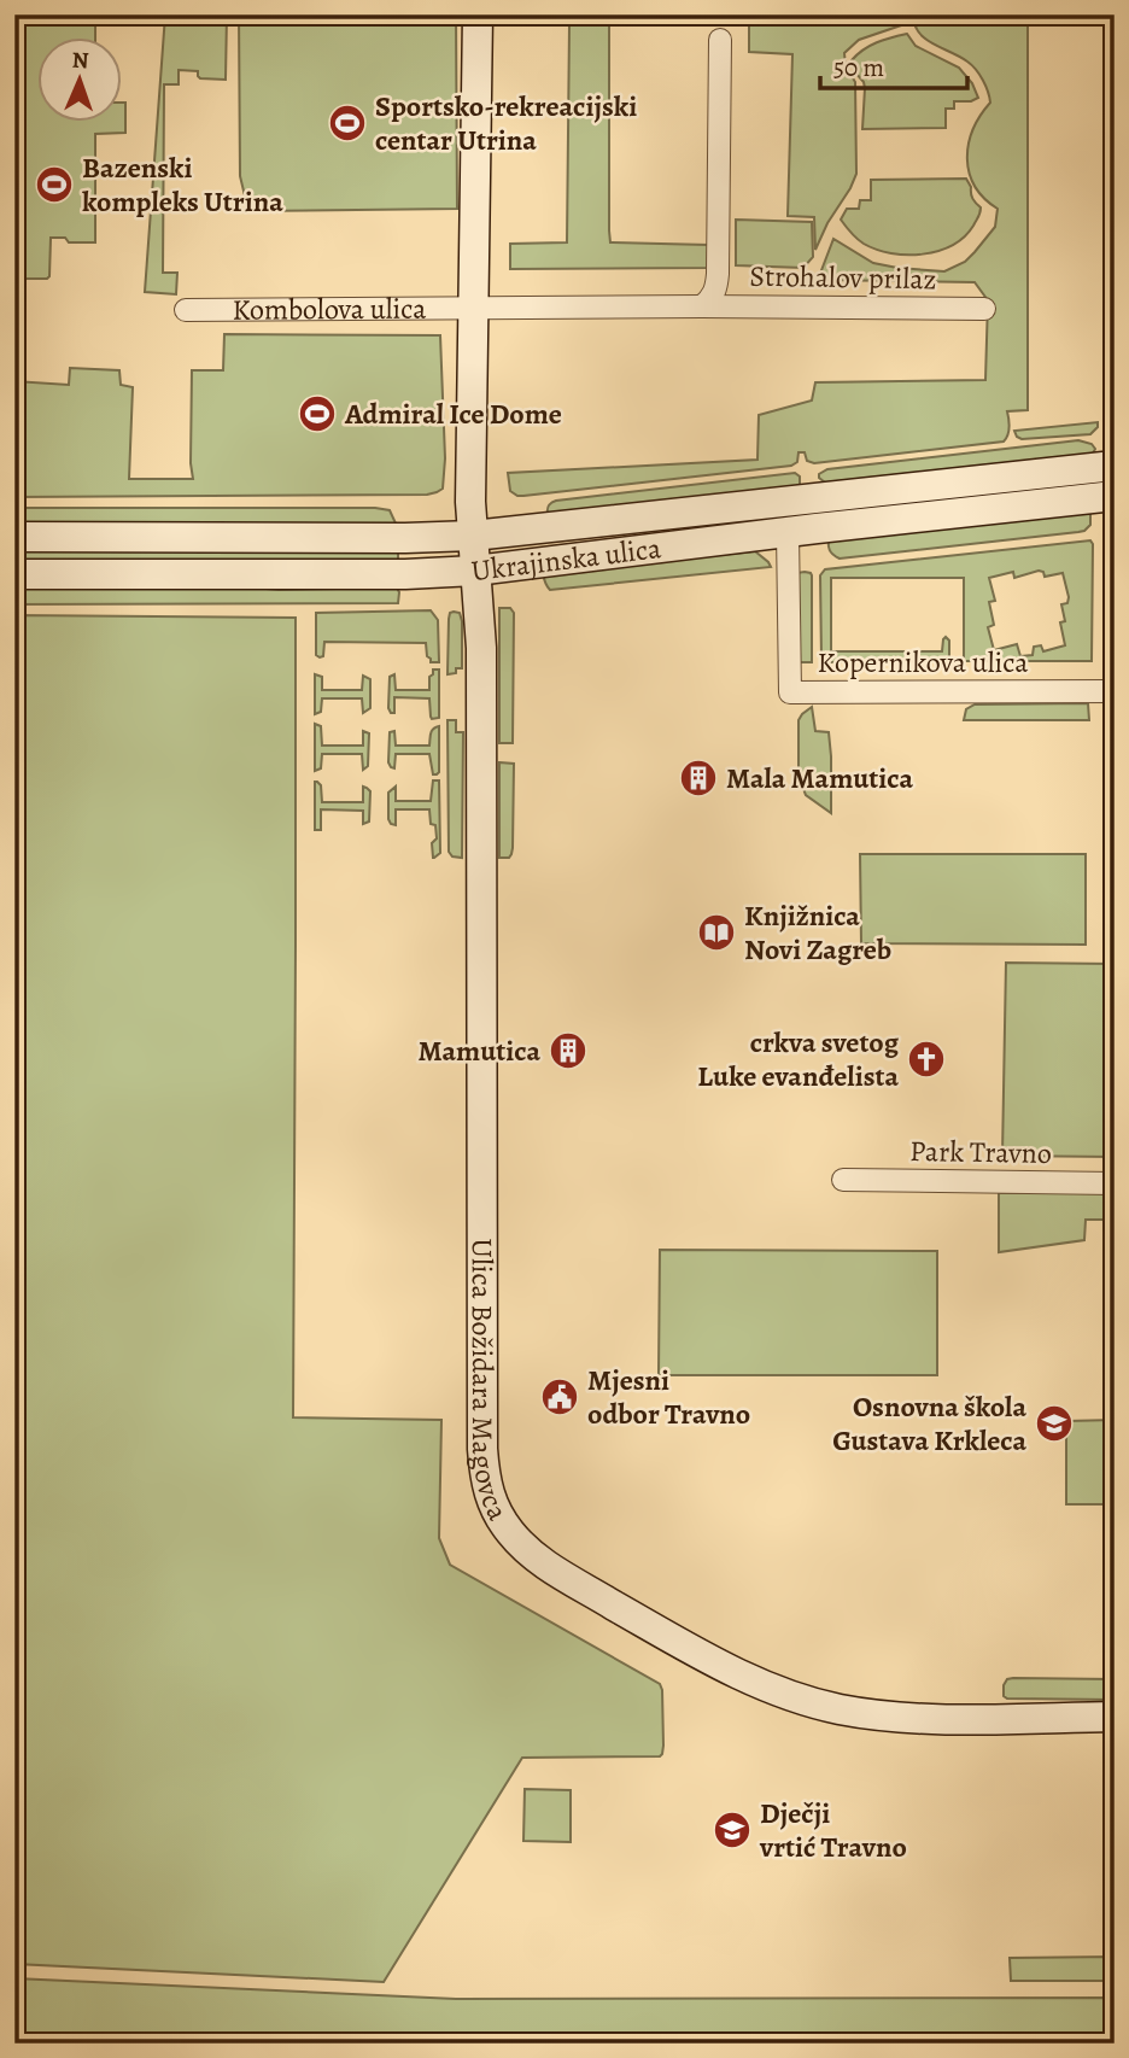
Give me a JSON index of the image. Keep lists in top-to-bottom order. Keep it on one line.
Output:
{"streets":{"street":["Strohalov prilaz","Kombolova ulica","Ukrajinska ulica","Kopernikova ulica","Park Travno","Ulica Božidara Magovca"]},"crossings":[["Strohalov prilaz","Kombolova ulica"],["Ukrajinska ulica","Kopernikova ulica"],["Ukrajinska ulica","Ulica Božidara Magovca"]],"places":{"sports":["Sportsko-rekreacijski centar Utrina","Bazenski kompleks Utrina","Admiral Ice Dome"],"building":["Mala Mamutica","Mamutica"],"library":["Knjižnica Novi Zagreb"],"church":["crkva svetog Luke evanđelista"],"public building":["Mjesni odbor Travno"],"school or university":["Osnovna škola Gustava Krkleca","Dječji vrtić Travno"]},"scale_bar":"50 m","north":"top"}
